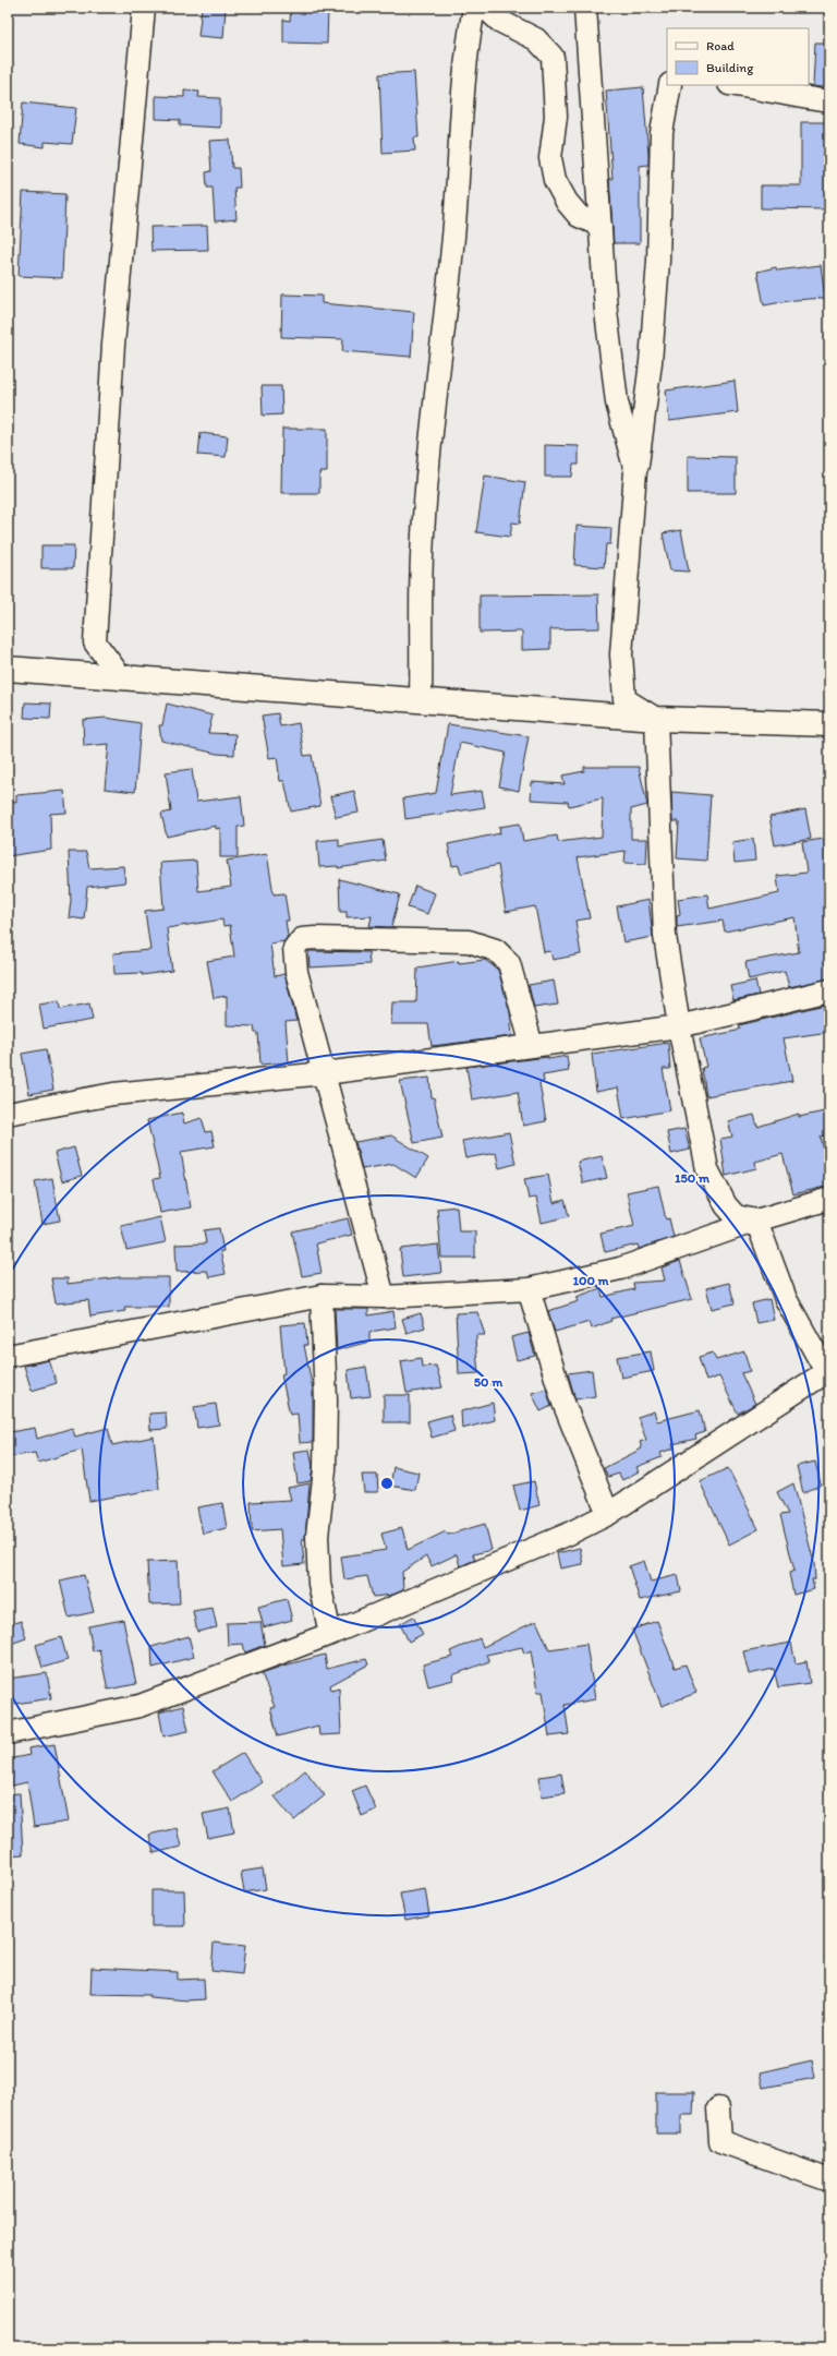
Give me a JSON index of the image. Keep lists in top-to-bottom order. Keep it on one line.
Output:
{"legend":["Road","Building"],"rings":["150 m","100 m","50 m"]}
